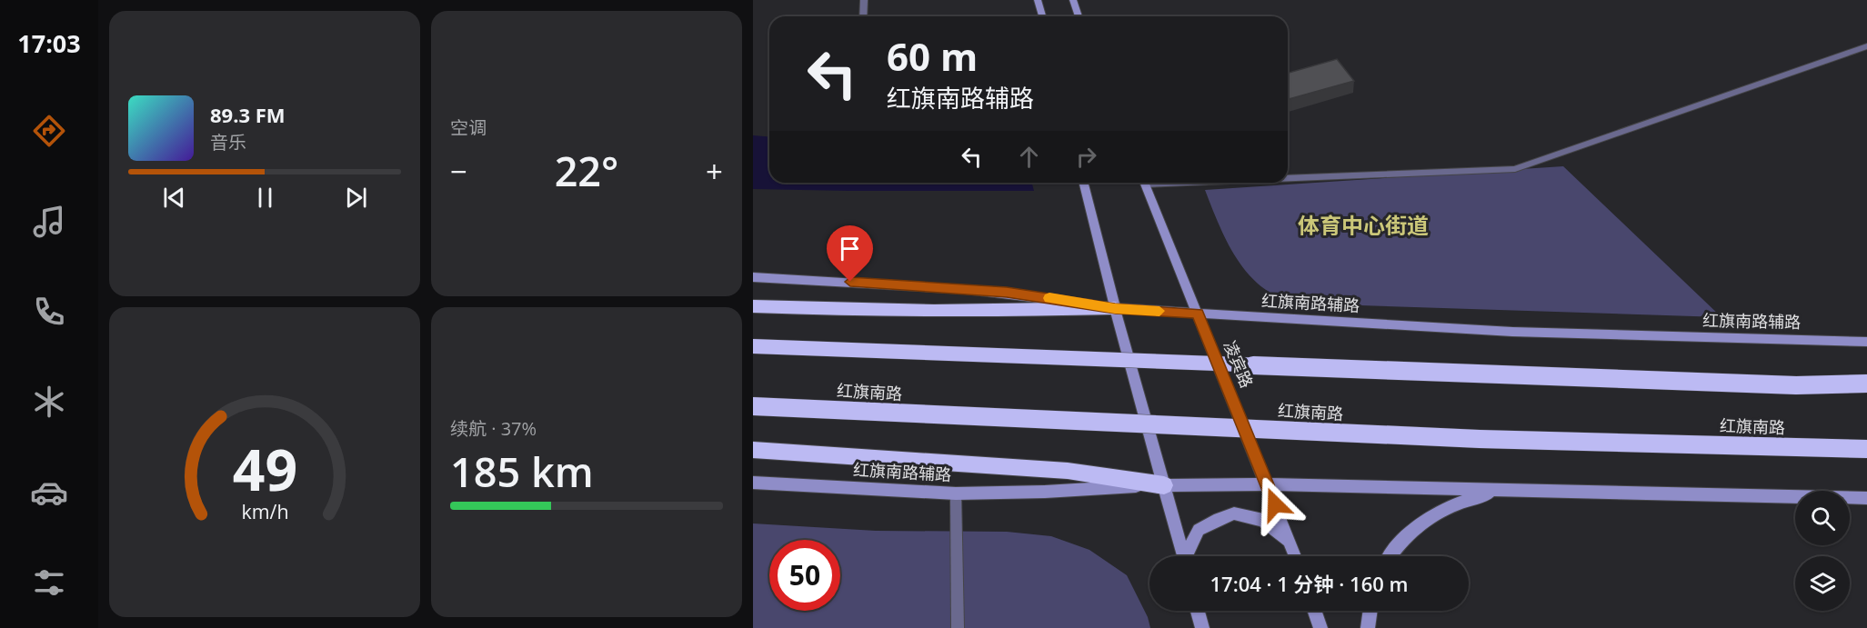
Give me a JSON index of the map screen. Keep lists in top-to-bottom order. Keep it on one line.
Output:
{"streets":{"highway":["红旗南路"],"main road":["红旗南路辅路","凌宾路"]},"crossings":[["红旗南路辅路","凌宾路"]],"districts":["体育中心街道"],"page":{"tabs":"17:03","tile":["空调",["续航 · 37%","185 km"]],"turn":["60 m","红旗南路辅路"],"song":["89.3 FM","音乐"],"heat":["−","22°","+"],"limit":"50","trip":"17:04 · 1 分钟 · 160 m","gauge":["49","km/h"]}}
